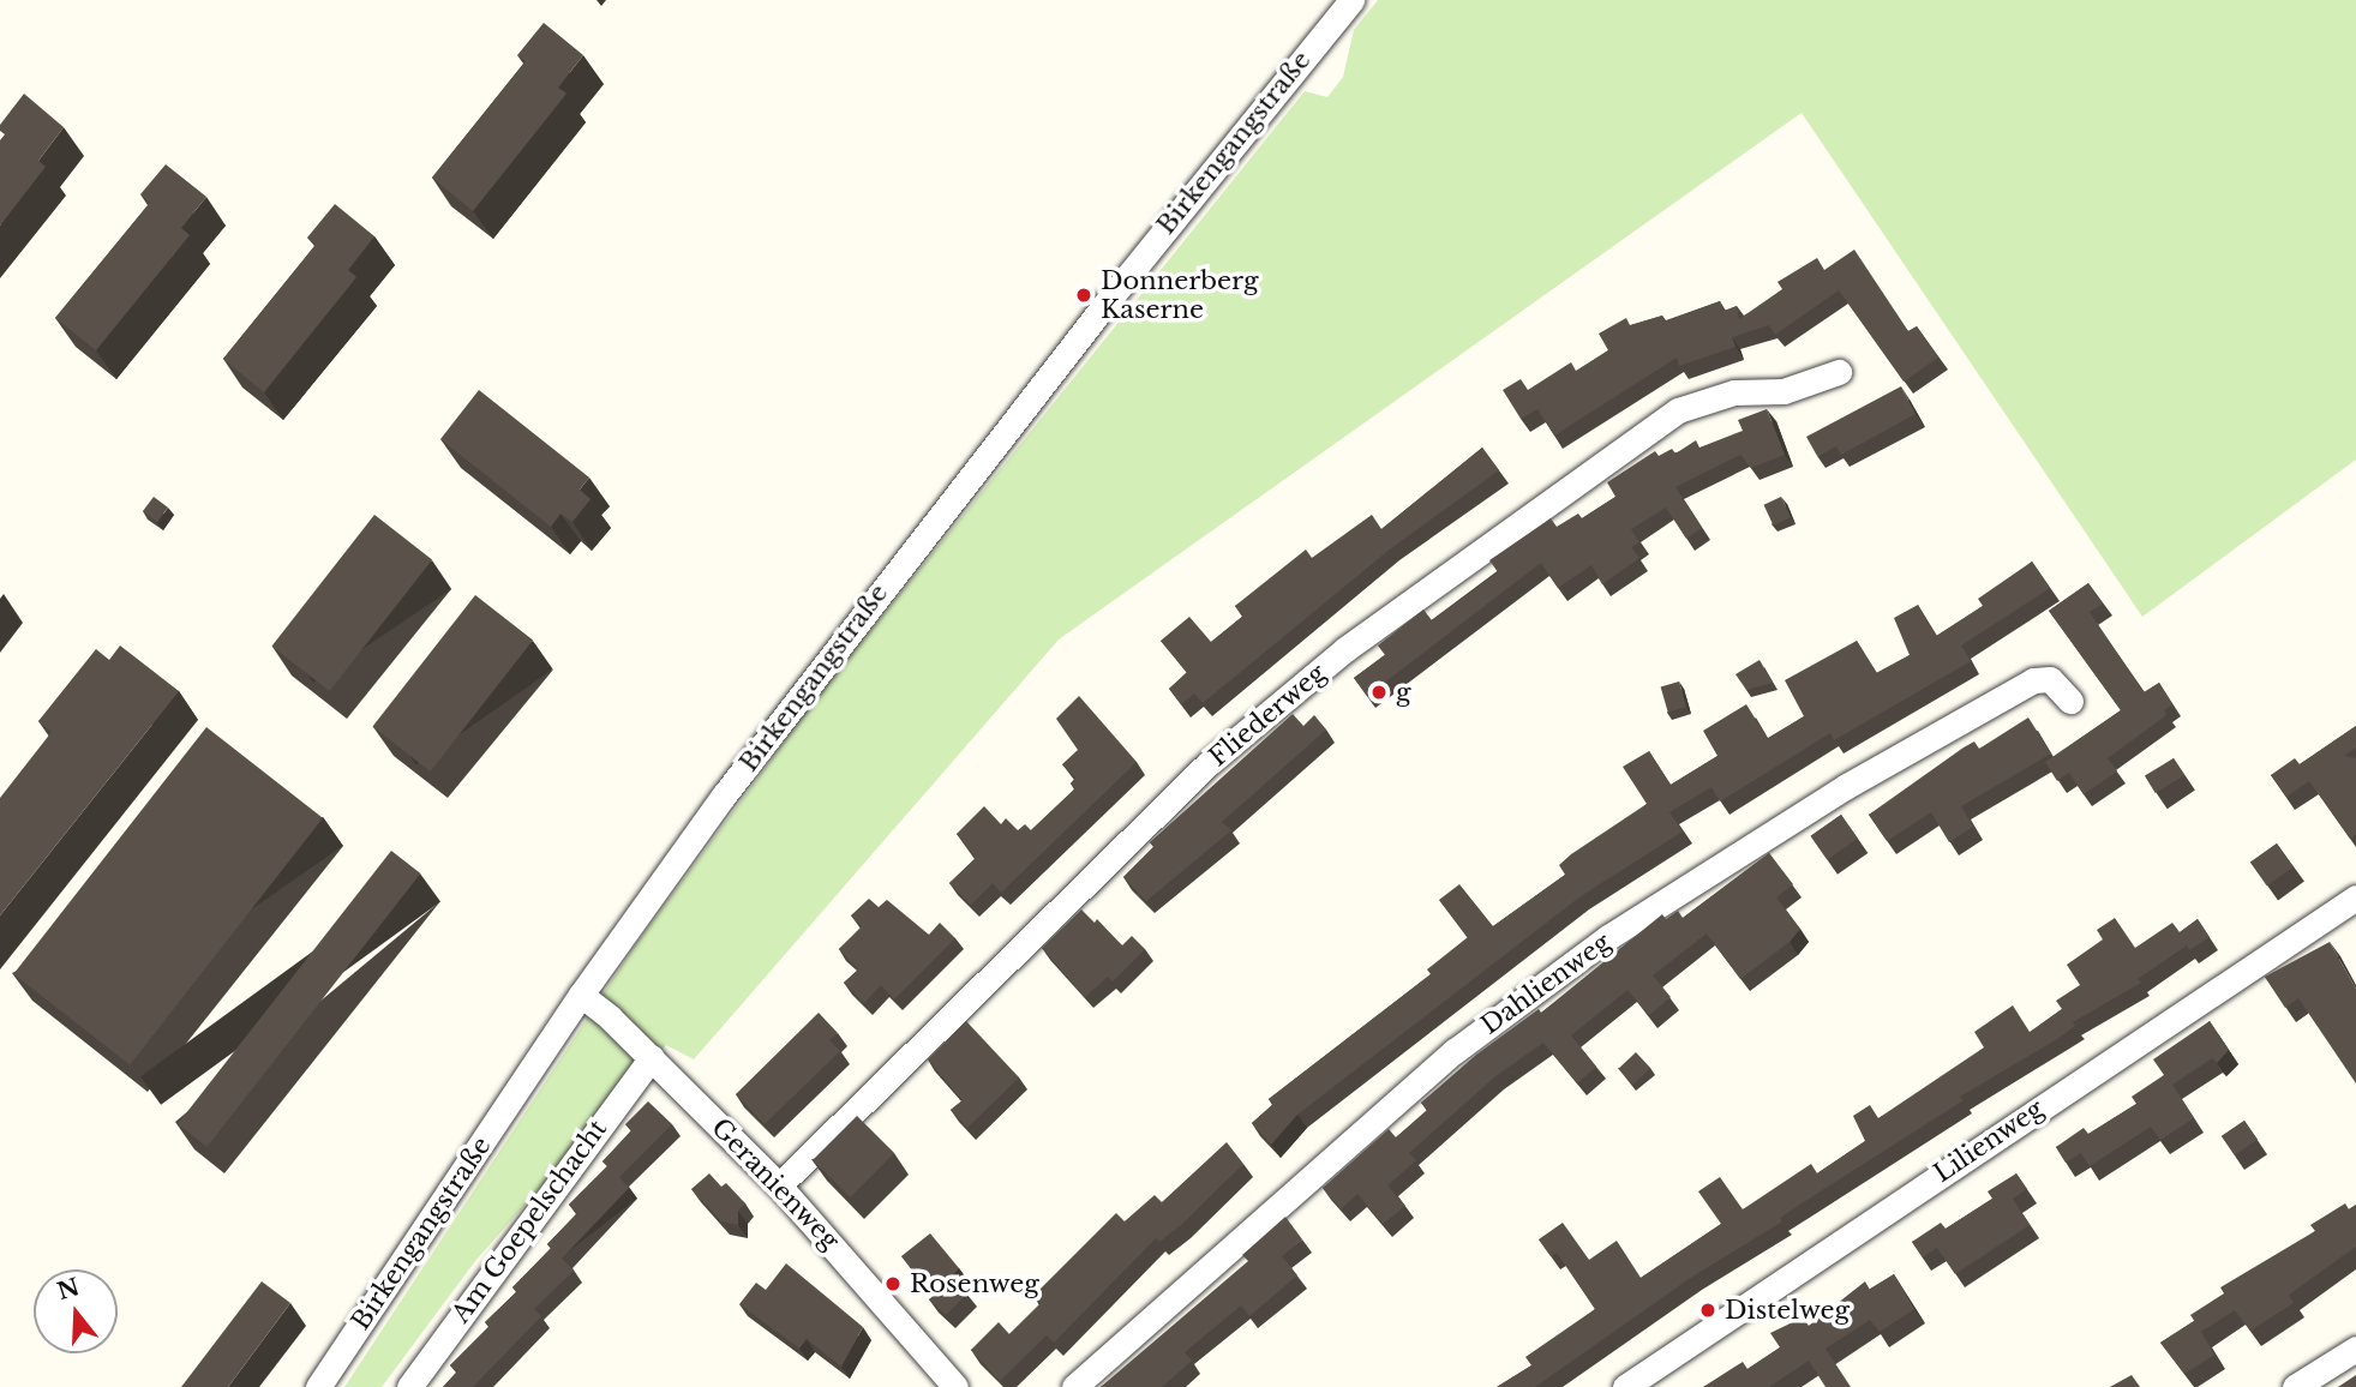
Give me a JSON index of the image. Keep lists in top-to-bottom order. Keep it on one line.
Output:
{"streets":{"street":["Birkengangstraße","Fliederweg","Dahlienweg","Lilienweg","Geranienweg","Am Goepelschacht"]},"crossings":[["Birkengangstraße","Geranienweg"],["Fliederweg","Geranienweg"],["Geranienweg","Am Goepelschacht"]],"places":["Donnerberg Kaserne","g","Rosenweg","Distelweg"],"north":"top"}
